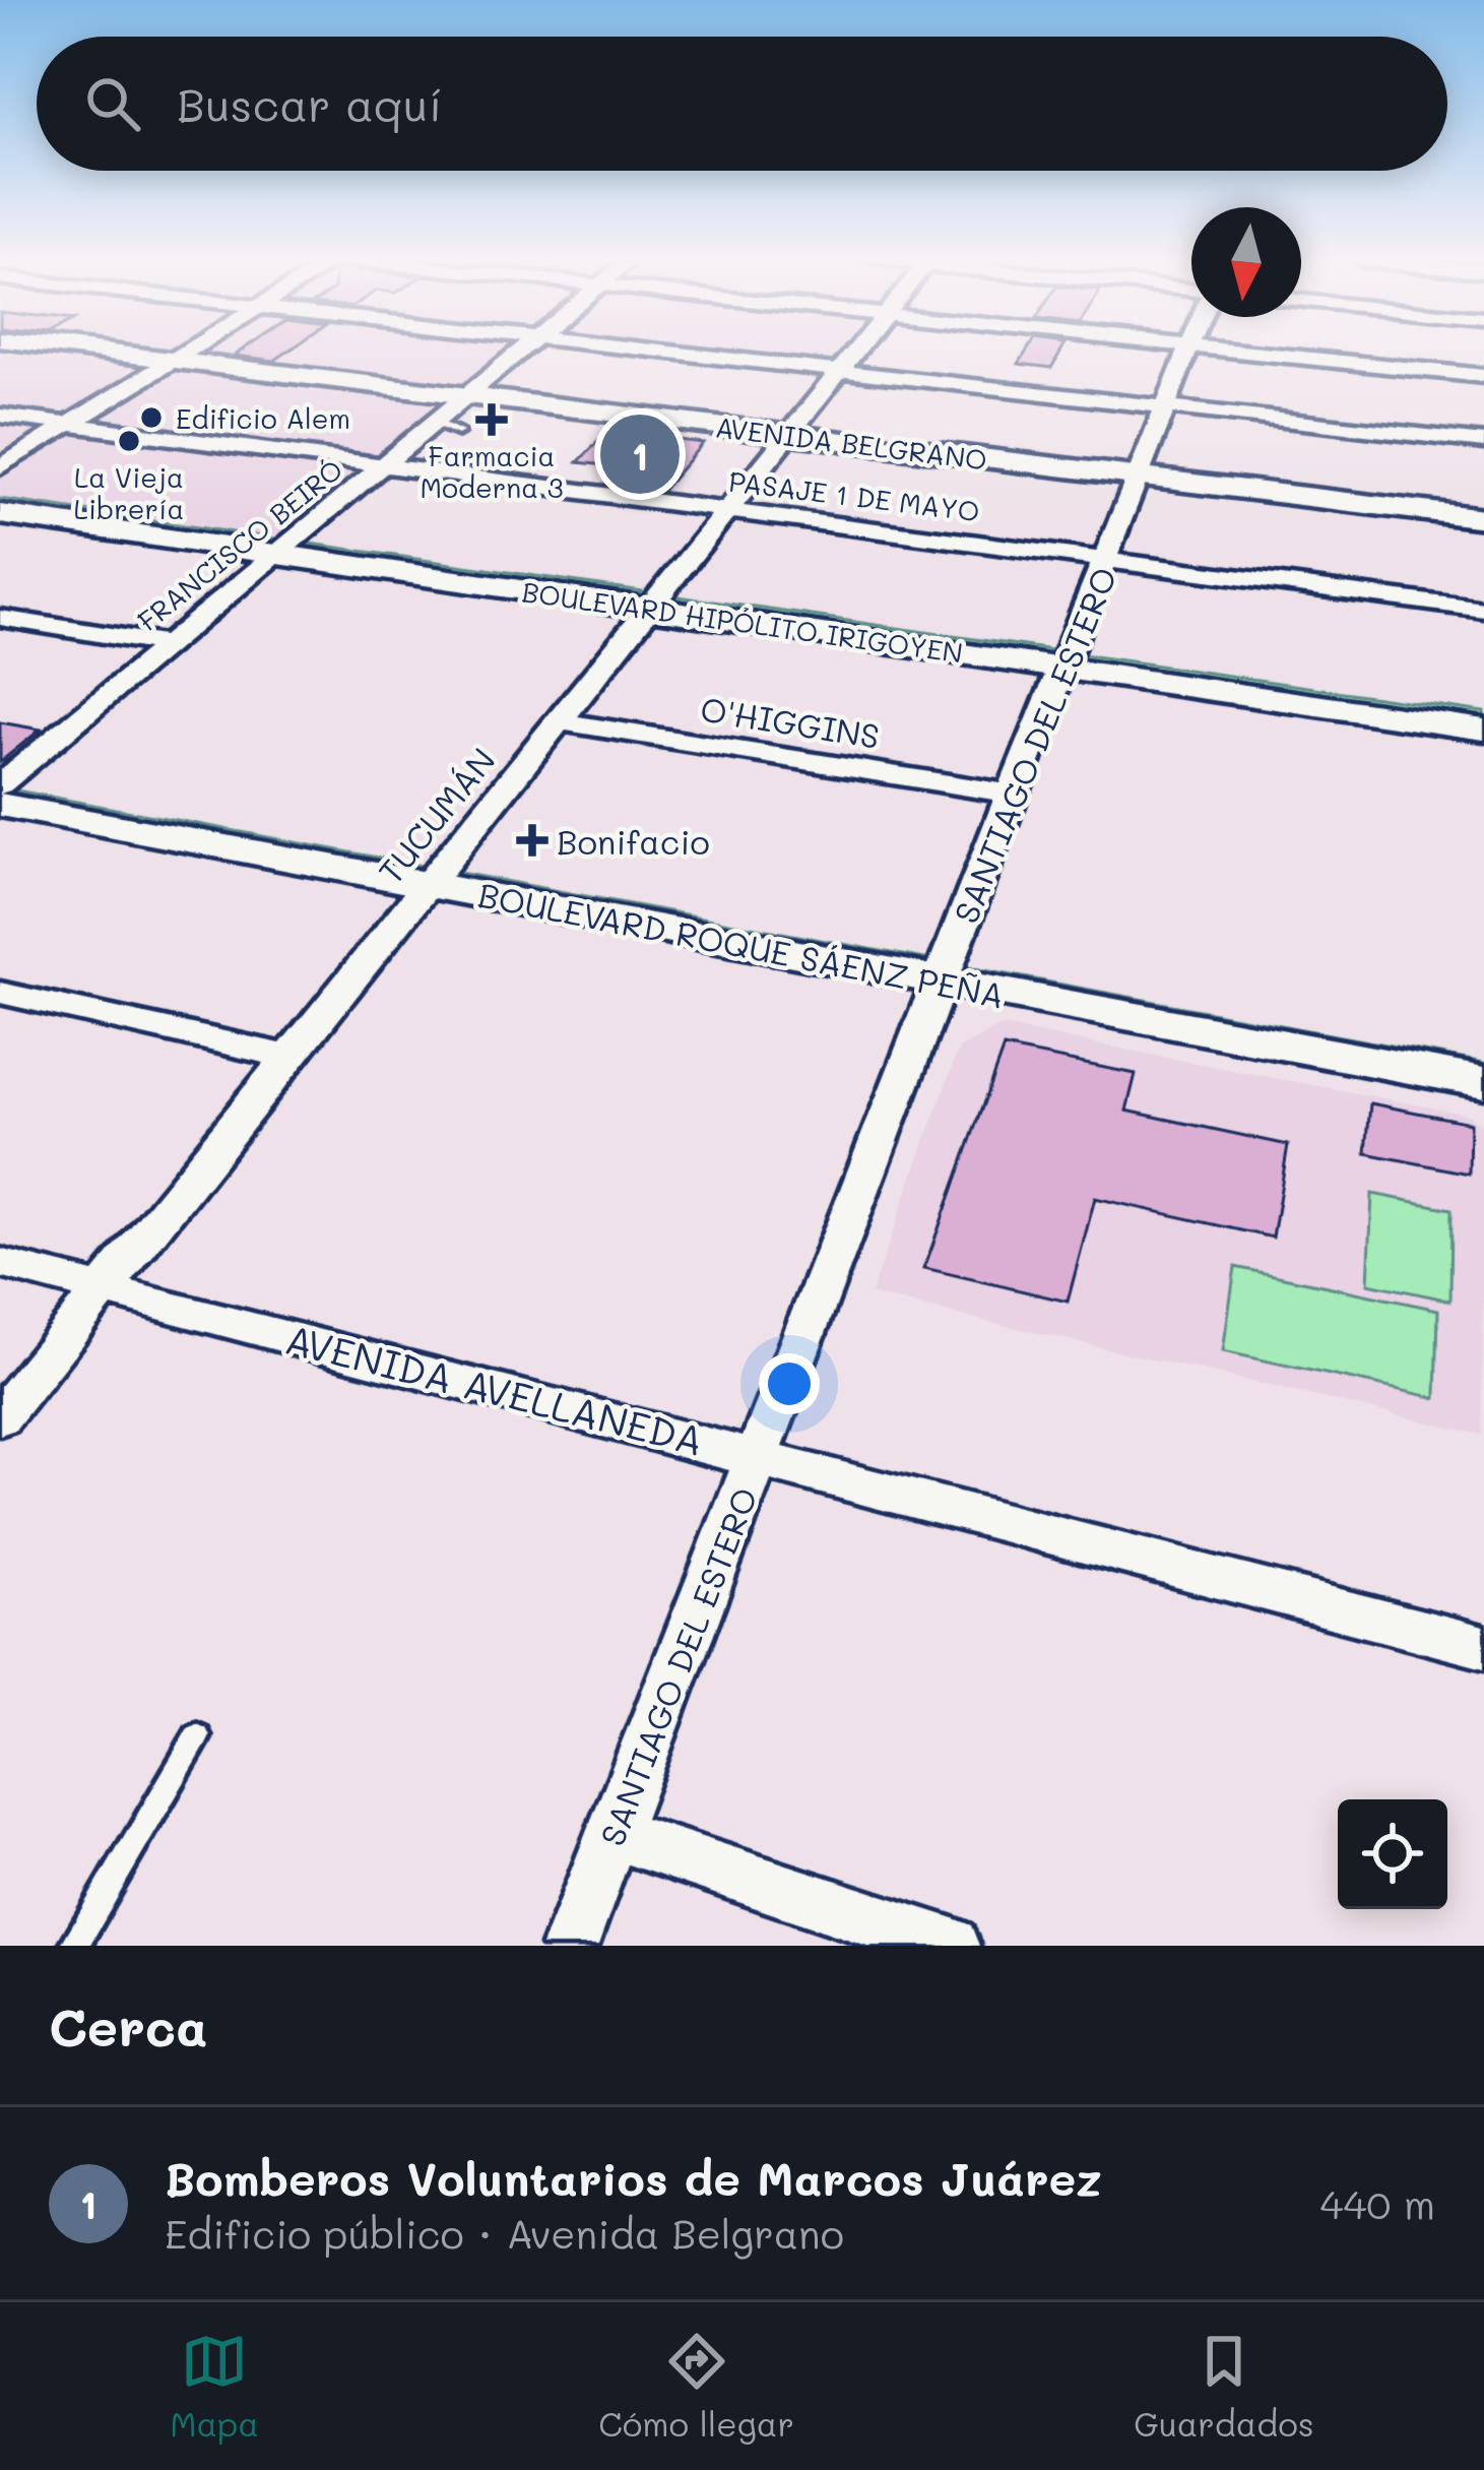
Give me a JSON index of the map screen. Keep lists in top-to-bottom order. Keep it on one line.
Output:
{"streets":{"street":["AVENIDA BELGRANO","PASAJE 1 DE MAYO","FRANCISCO BEIRÓ","BOULEVARD HIPÓLITO IRIGOYEN","O'HIGGINS","SANTIAGO DEL ESTERO","TUCUMÁN","BOULEVARD ROQUE SÁENZ PEÑA","AVENIDA AVELLANEDA"]},"crossings":[["AVENIDA BELGRANO","FRANCISCO BEIRÓ"],["AVENIDA BELGRANO","SANTIAGO DEL ESTERO"],["AVENIDA BELGRANO","TUCUMÁN"],["PASAJE 1 DE MAYO","FRANCISCO BEIRÓ"],["PASAJE 1 DE MAYO","SANTIAGO DEL ESTERO"],["PASAJE 1 DE MAYO","TUCUMÁN"],["FRANCISCO BEIRÓ","BOULEVARD HIPÓLITO IRIGOYEN"],["FRANCISCO BEIRÓ","BOULEVARD ROQUE SÁENZ PEÑA"],["BOULEVARD HIPÓLITO IRIGOYEN","SANTIAGO DEL ESTERO"],["BOULEVARD HIPÓLITO IRIGOYEN","TUCUMÁN"],["O'HIGGINS","SANTIAGO DEL ESTERO"],["O'HIGGINS","TUCUMÁN"],["SANTIAGO DEL ESTERO","BOULEVARD ROQUE SÁENZ PEÑA"],["SANTIAGO DEL ESTERO","AVENIDA AVELLANEDA"],["TUCUMÁN","BOULEVARD ROQUE SÁENZ PEÑA"],["TUCUMÁN","AVENIDA AVELLANEDA"]],"places":{"other":["Edificio Alem","La Vieja Librería"],"health":["Farmacia Moderna 3","Bonifacio"]},"north":"bottom","page":{"search":"Buscar aquí","pins":"1","heading":"Cerca","list":[{"mark":"1","name":"Bomberos Voluntarios de Marcos Juárez","note":"Edificio público · Avenida Belgrano","value":"440 m"}],"nav":["Mapa","Cómo llegar","Guardados"]}}
